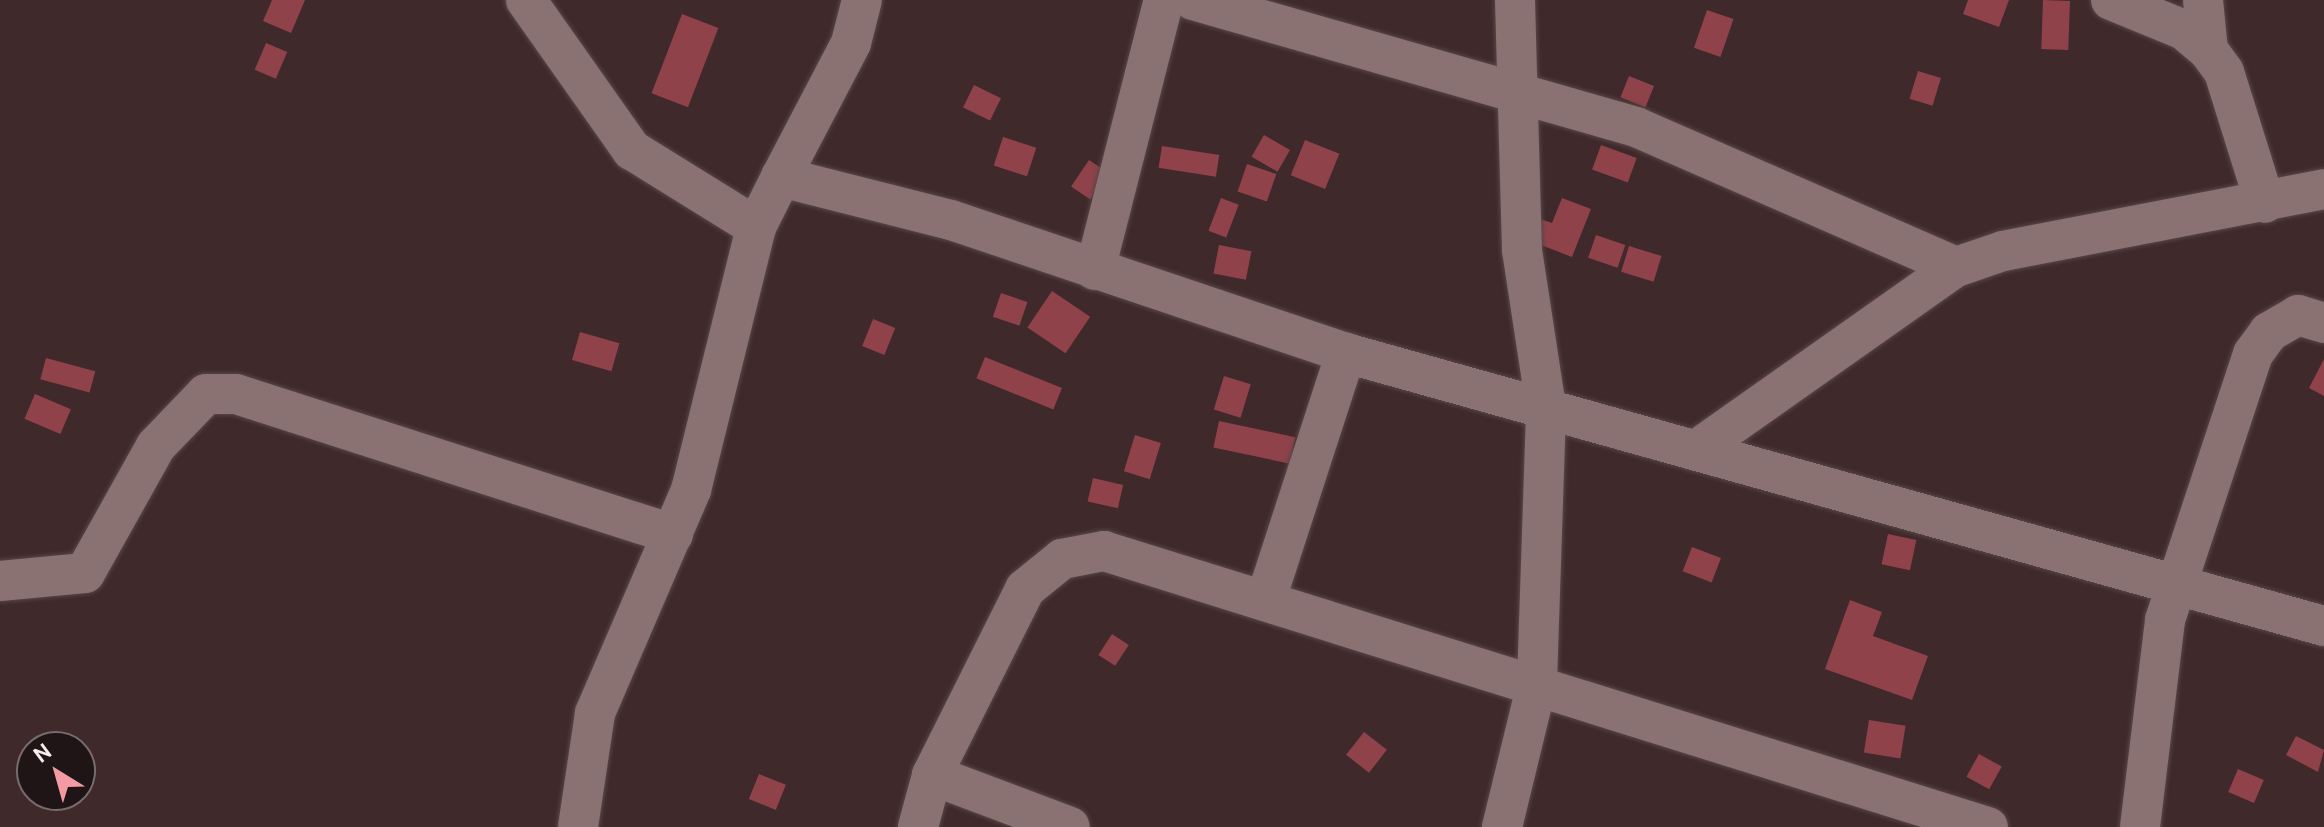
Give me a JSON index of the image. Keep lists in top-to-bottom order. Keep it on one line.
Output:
{"north":"top left"}
